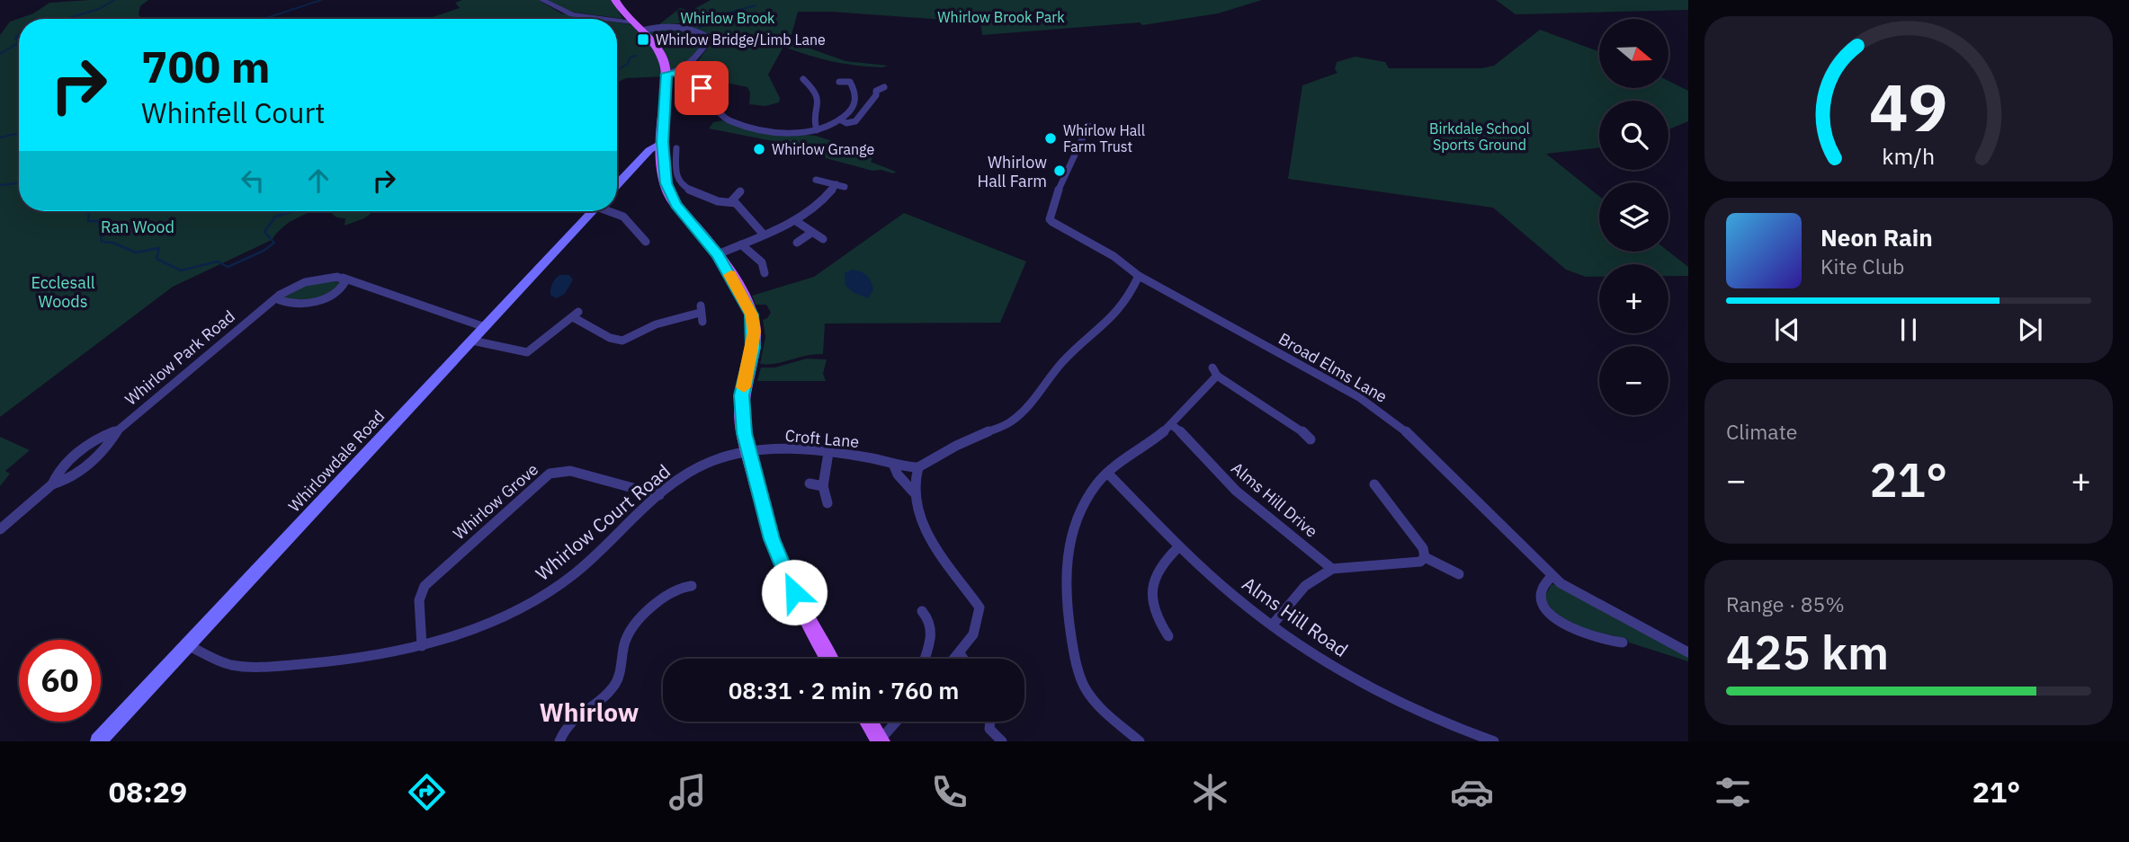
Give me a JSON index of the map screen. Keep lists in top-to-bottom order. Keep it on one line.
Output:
{"streets":{"main road":["Whirlowdale Road"],"street":["Whirlow Park Road","Broad Elms Lane","Croft Lane","Alms Hill Drive","Whirlow Grove","Whirlow Court Road","Alms Hill Road"]},"crossings":[["Whirlow Park Road","Whirlowdale Road"],["Croft Lane","Whirlow Court Road"],["Whirlowdale Road","Whirlow Court Road"],["Whirlow Grove","Whirlow Court Road"]],"districts":["Whirlow"],"parks":["Whirlow Brook Park","Whirlow Brook","Birkdale School Sports Ground","Ran Wood","Ecclesall Woods"],"places":{"transit":["Whirlow Bridge/Limb Lane"],"other":["Whirlow Hall Farm Trust","Whirlow Grange","Whirlow Hall Farm"]},"north":"right","page":{"map_buttons":["+","−"],"turn":["700 m","Whinfell Court"],"song":["Neon Rain","Kite Club"],"tile":["Climate",["Range · 85%","425 km"]],"heat":["−","21°","+"],"limit":"60","trip":"08:31 · 2 min · 760 m","tabs":["08:29","21°"],"gauge":["49","km/h"]}}
